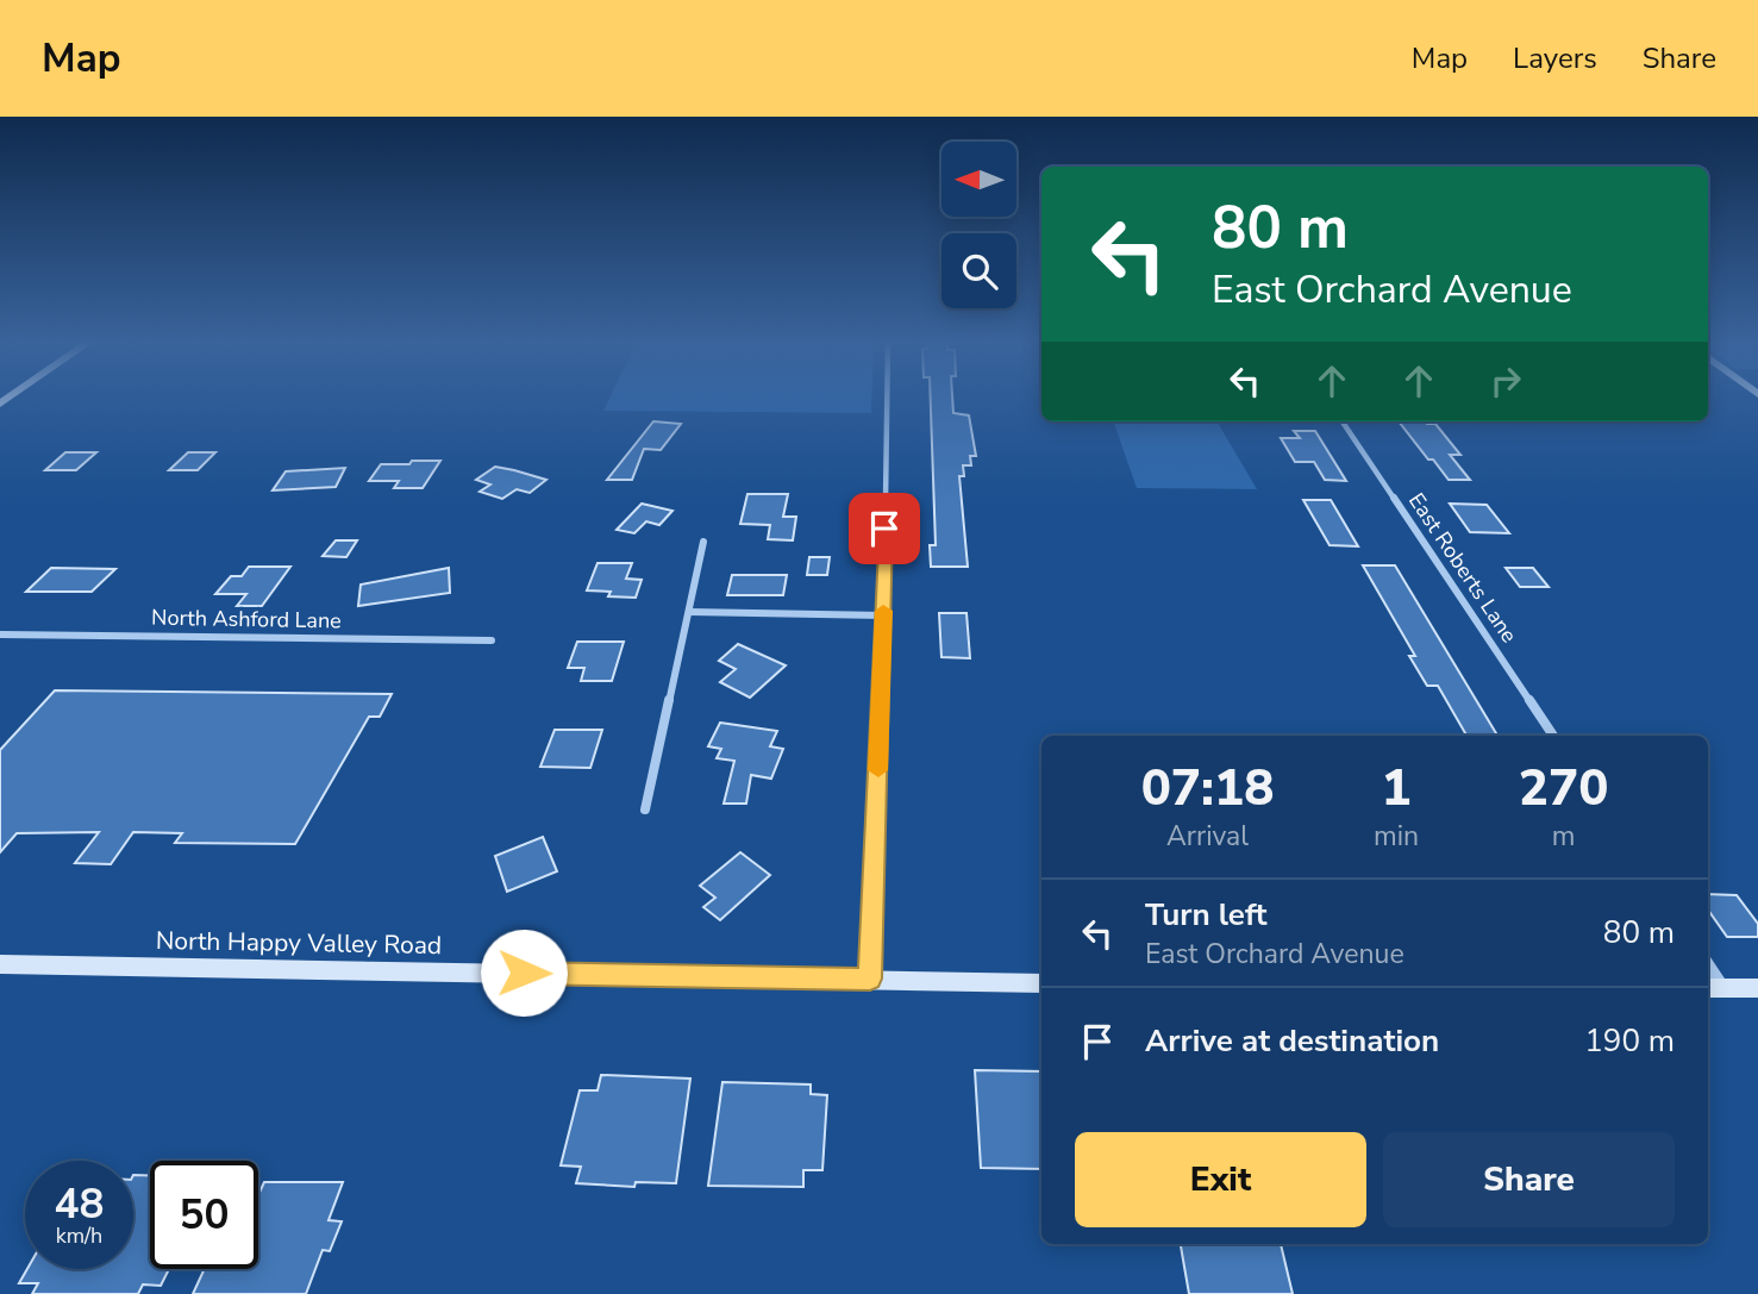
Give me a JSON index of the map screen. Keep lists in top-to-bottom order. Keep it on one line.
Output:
{"streets":{"main road":["North Happy Valley Road"],"street":["East Roberts Lane","North Ashford Lane"]},"north":"left","page":{"header":"Map","nav":["Map","Layers","Share"],"turn":["80 m","East Orchard Avenue"],"eta":["07:18","Arrival","1","min","270","m"],"list":[{"name":"Turn left","note":"East Orchard Avenue","value":"80 m"},{"name":"Arrive at destination","value":"190 m"}],"buttons":["Exit","Share"],"speed":"48 km/h","limit":"50"}}
